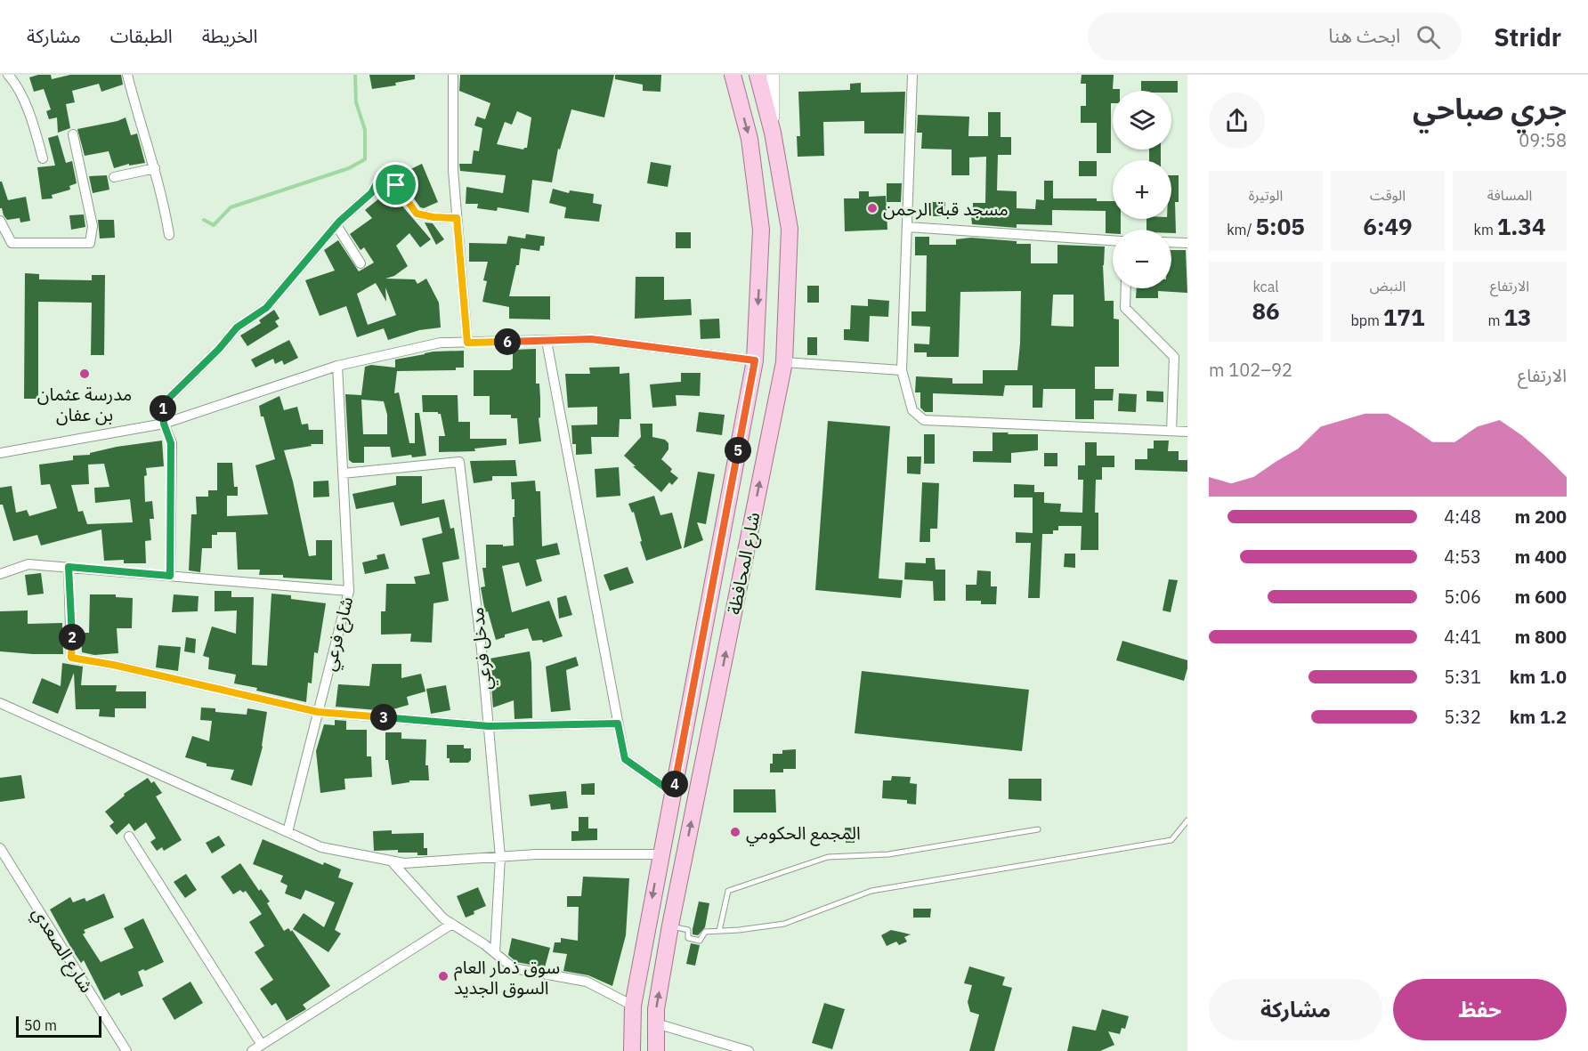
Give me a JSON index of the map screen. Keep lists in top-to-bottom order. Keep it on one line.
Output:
{"streets":{"main road":["شارع المحافظة"],"street":["شارع فرعي","مدخل فرعي","شارع الصعدي"]},"crossings":[["شارع فرعي","مدخل فرعي"]],"places":["مسجد قبة الرحمن","مدرسة عثمان بن عفان","المجمع الحكومي","سوق ذمار العام السوق الجديد"],"scale_bar":"50 m","page":{"header":"Stridr","search":"ابحث هنا","nav":["الخريطة","الطبقات","مشاركة"],"heading":["جري صباحي","09:58"],"map_buttons":["+","−"],"stats":[["المسافة","1.34 km"],["الوقت","6:49"],["الوتيرة","5:05 /km"],["الارتفاع","13 m"],["النبض","171 bpm"],["kcal","86"]],"pins":["6","1","5","2","3","4"],"chart":["الارتفاع","92–102 m"],"list":[{"name":"200 m","note":"4:48"},{"name":"400 m","note":"4:53"},{"name":"600 m","note":"5:06"},{"name":"800 m","note":"4:41"},{"name":"1.0 km","note":"5:31"},{"name":"1.2 km","note":"5:32"}],"buttons":["حفظ","مشاركة"],"scale":"50 m"}}
